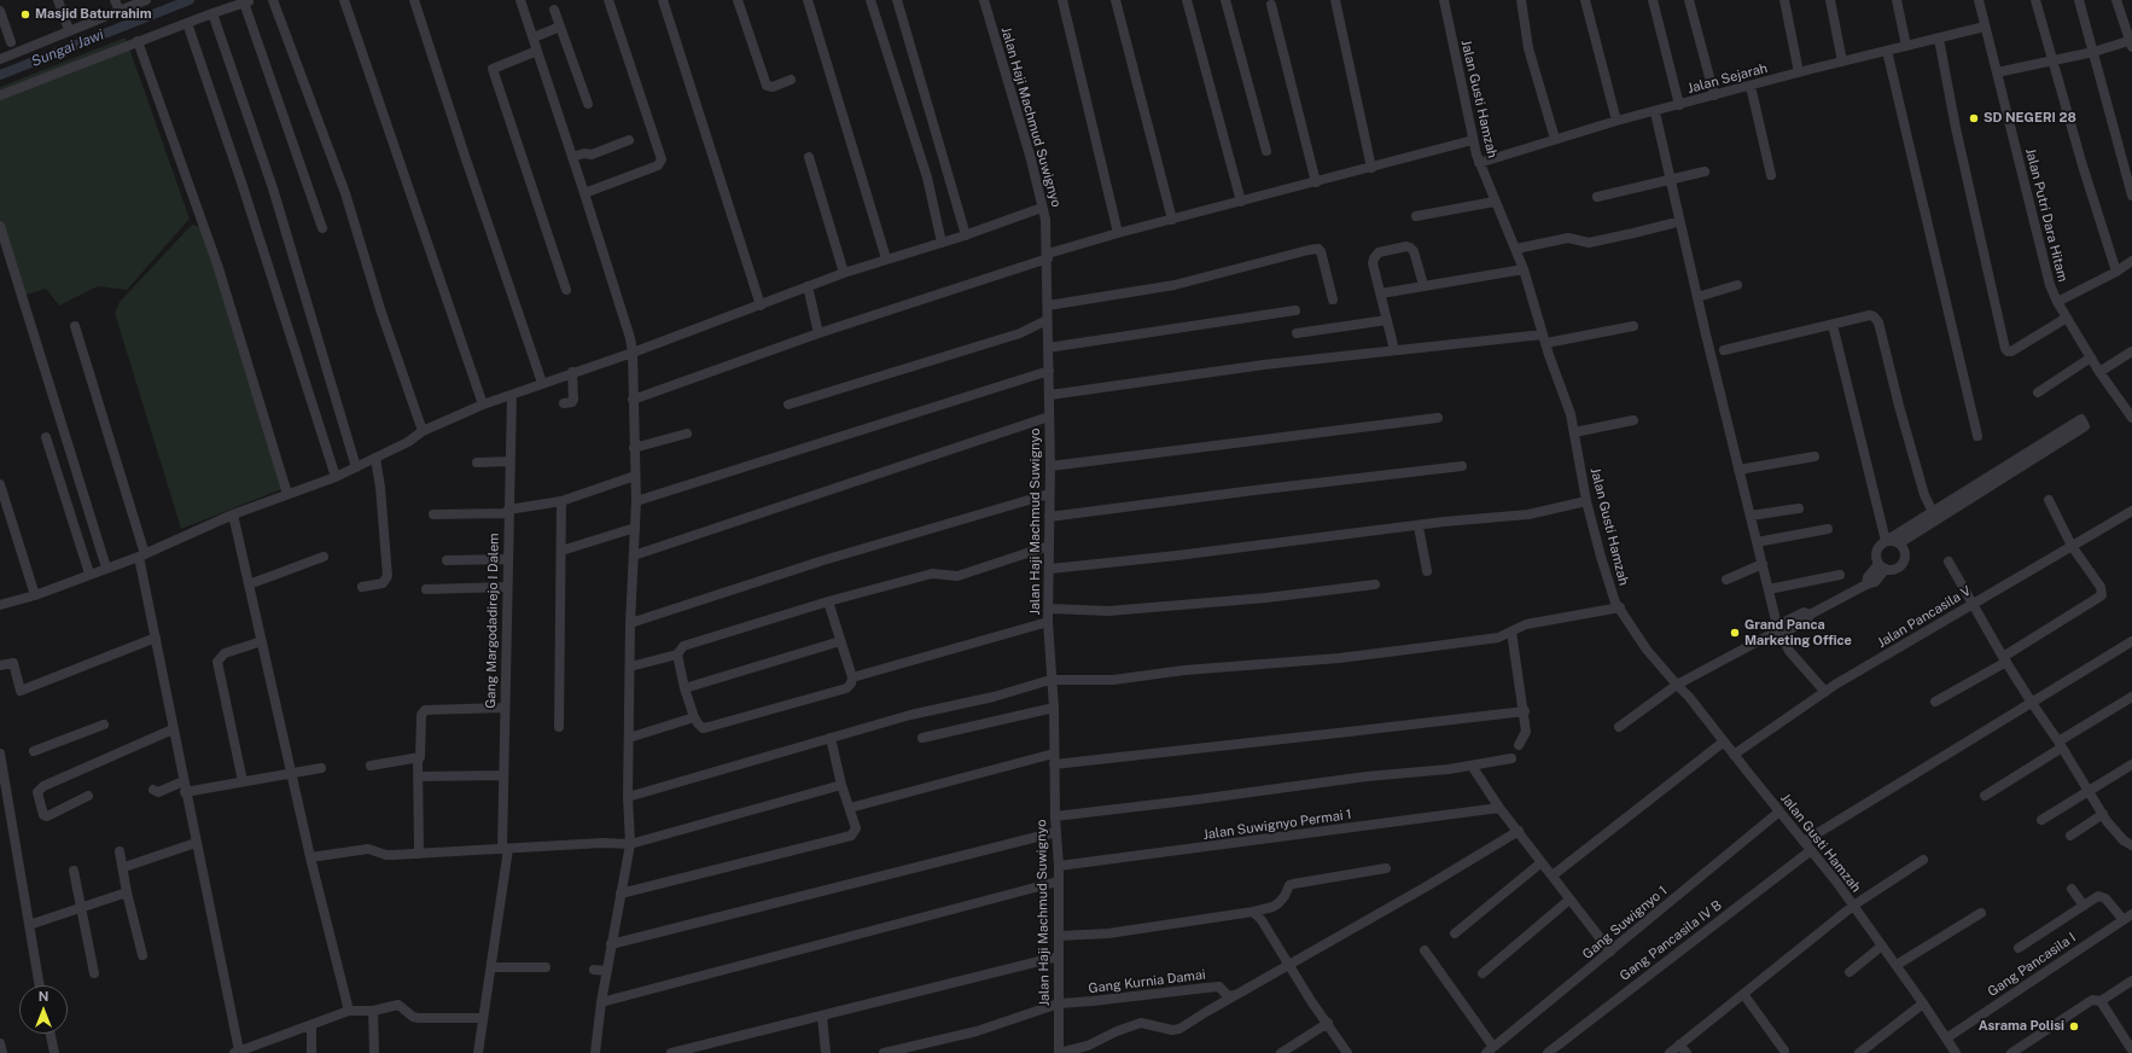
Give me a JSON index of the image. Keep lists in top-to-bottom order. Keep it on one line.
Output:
{"streets":{"street":["Jalan Sejarah","Jalan Gusti Hamzah","Jalan Haji Machmud Suwignyo","Jalan Putri Dara Hitam","Jalan Pancasila V","Gang Margodadirejo I Dalem","Jalan Suwignyo Permai 1","Gang Suwignyo 1","Gang Pancasila IV B","Gang Pancasila I","Gang Kurnia Damai"]},"crossings":[["Jalan Sejarah","Jalan Gusti Hamzah"],["Jalan Sejarah","Jalan Putri Dara Hitam"],["Jalan Gusti Hamzah","Jalan Pancasila V"],["Jalan Gusti Hamzah","Gang Suwignyo 1"],["Jalan Gusti Hamzah","Gang Pancasila IV B"],["Jalan Gusti Hamzah","Gang Pancasila I"],["Jalan Haji Machmud Suwignyo","Jalan Suwignyo Permai 1"],["Jalan Haji Machmud Suwignyo","Gang Kurnia Damai"]],"water":["Sungai Jawi"],"places":["Masjid Baturrahim","SD NEGERI 28","Grand Panca Marketing Office","Asrama Polisi"],"north":"top"}
